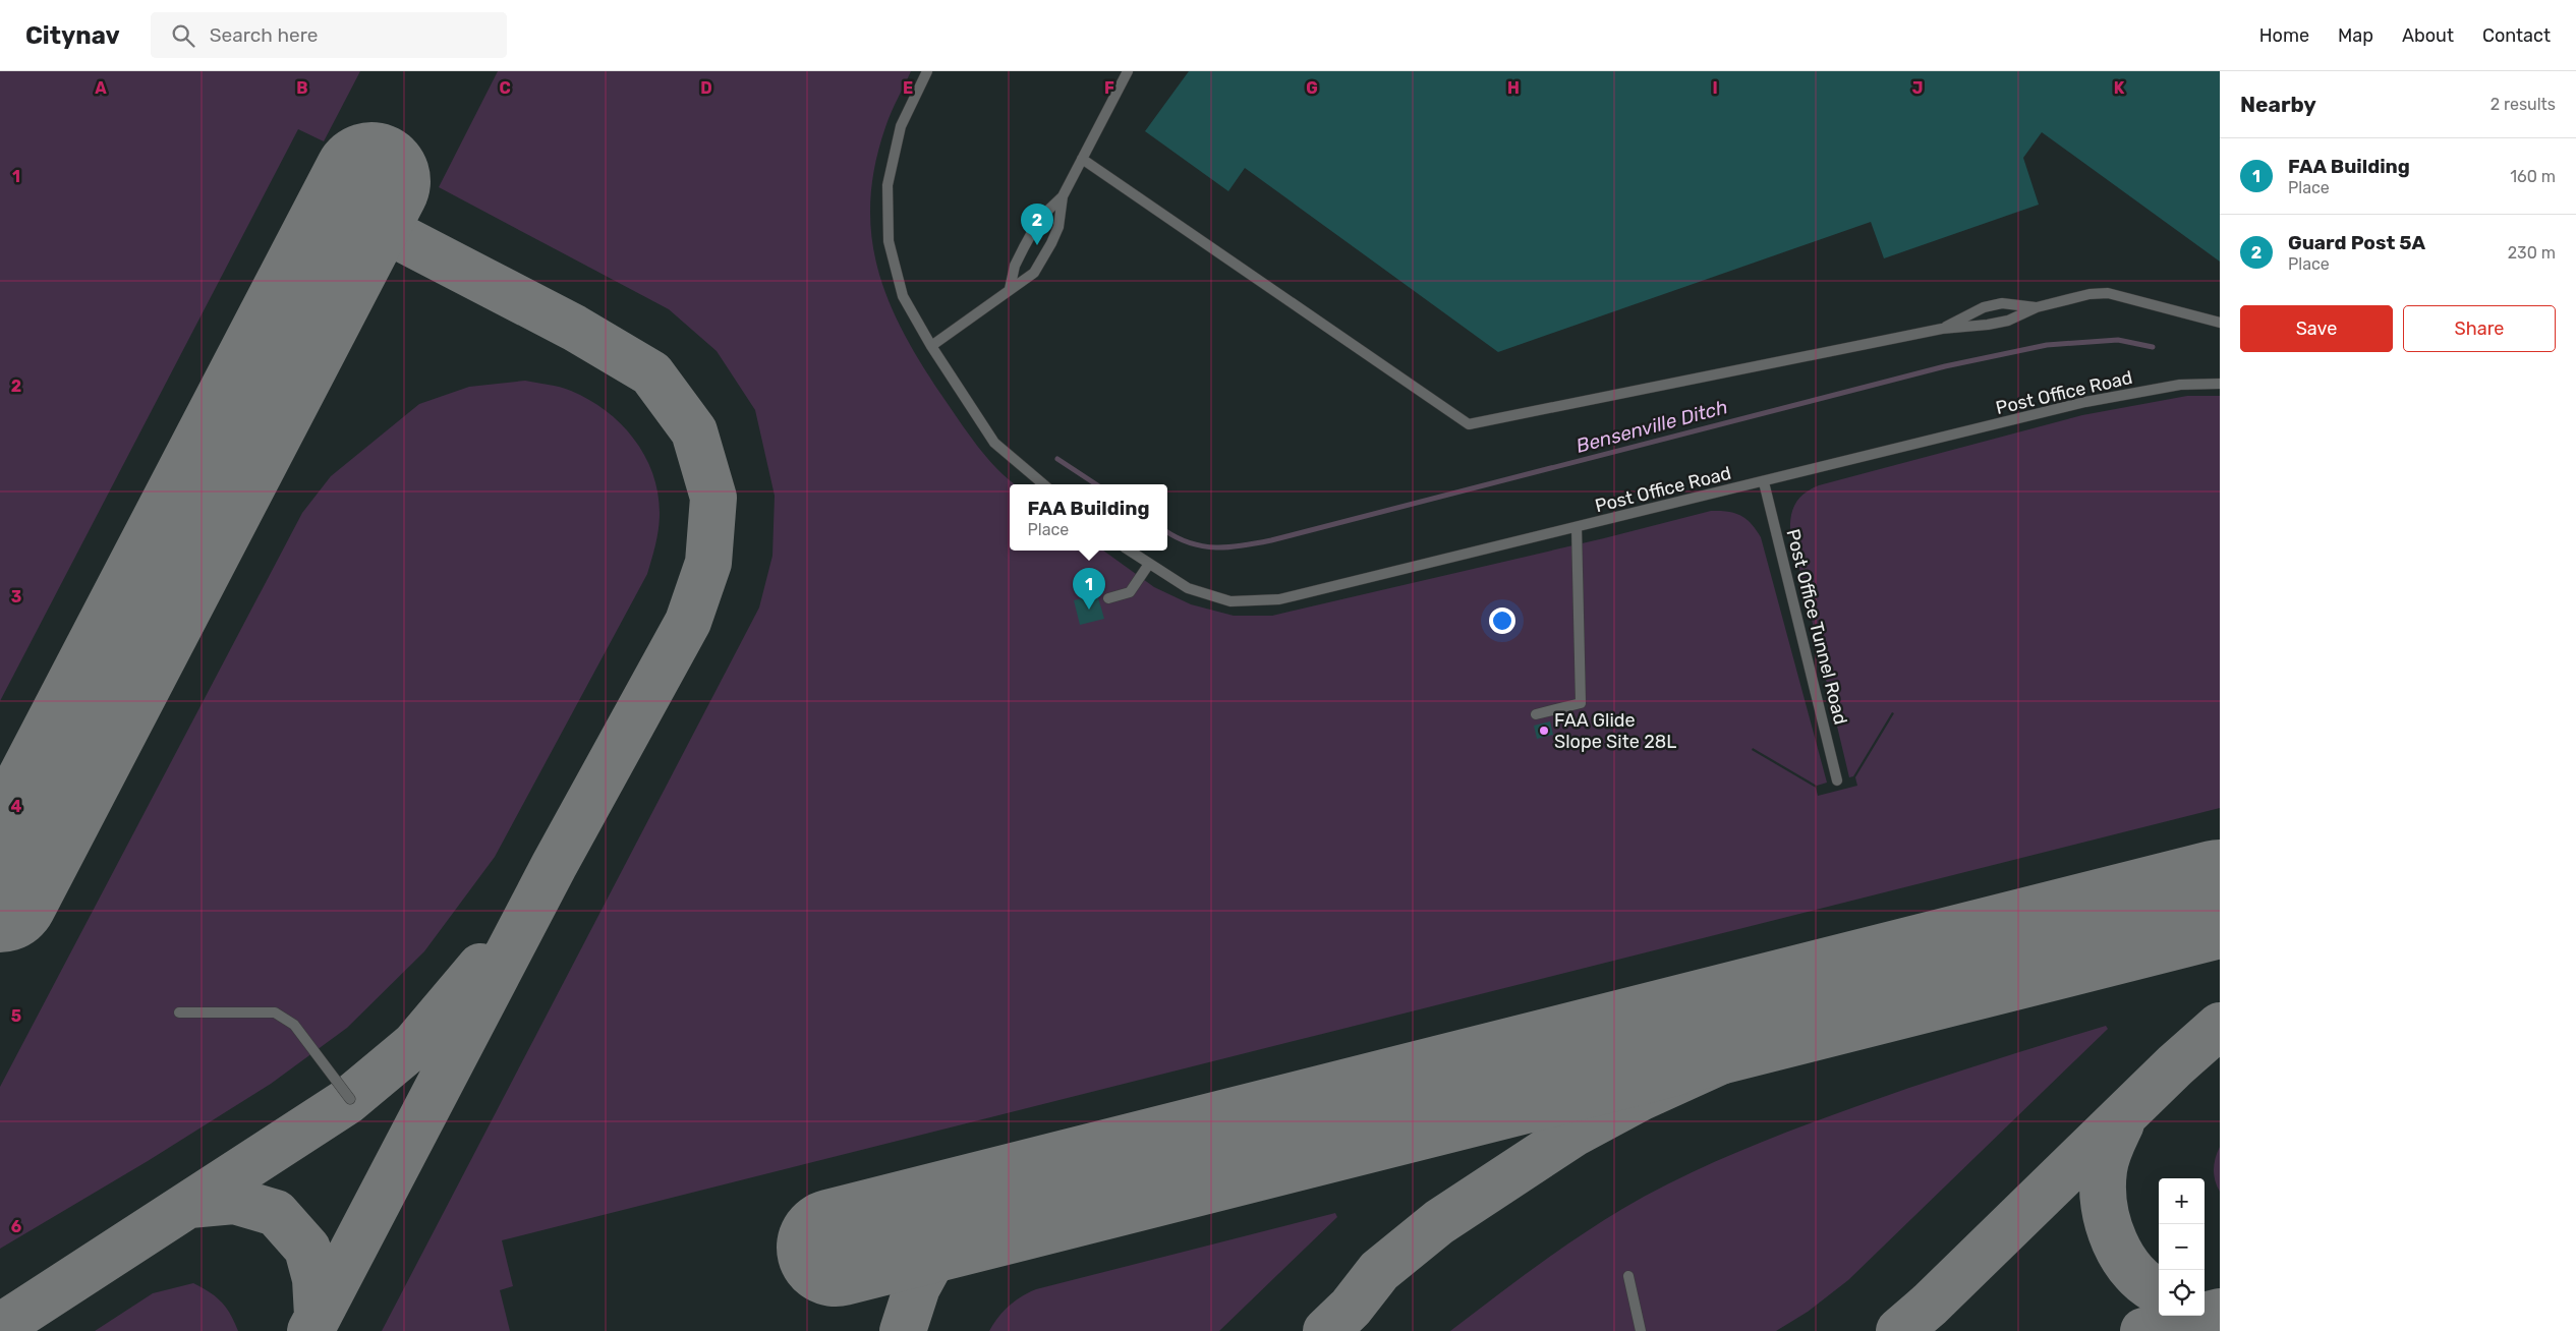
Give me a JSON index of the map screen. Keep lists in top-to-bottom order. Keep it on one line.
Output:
{"streets":{"lane":["Post Office Road","Post Office Tunnel Road"]},"crossings":[["Post Office Road","Post Office Tunnel Road"]],"water":["Bensenville Ditch"],"places":["FAA Glide Slope Site 28L"],"page":{"header":"Citynav","search":"Search here","nav":["Home","Map","About","Contact"],"heading":["Nearby","2 results"],"list":[{"mark":"1","name":"FAA Building","note":"Place","value":"160 m"},{"mark":"2","name":"Guard Post 5A","note":"Place","value":"230 m"}],"pins":["2","1"],"buttons":["Save","Share"],"popup":["FAA Building","Place"],"map_buttons":["+","−"]},"grid":{"columns":["A","B","C","D","E","F","G","H","I","J","K"],"rows":["1","2","3","4","5","6"]}}
